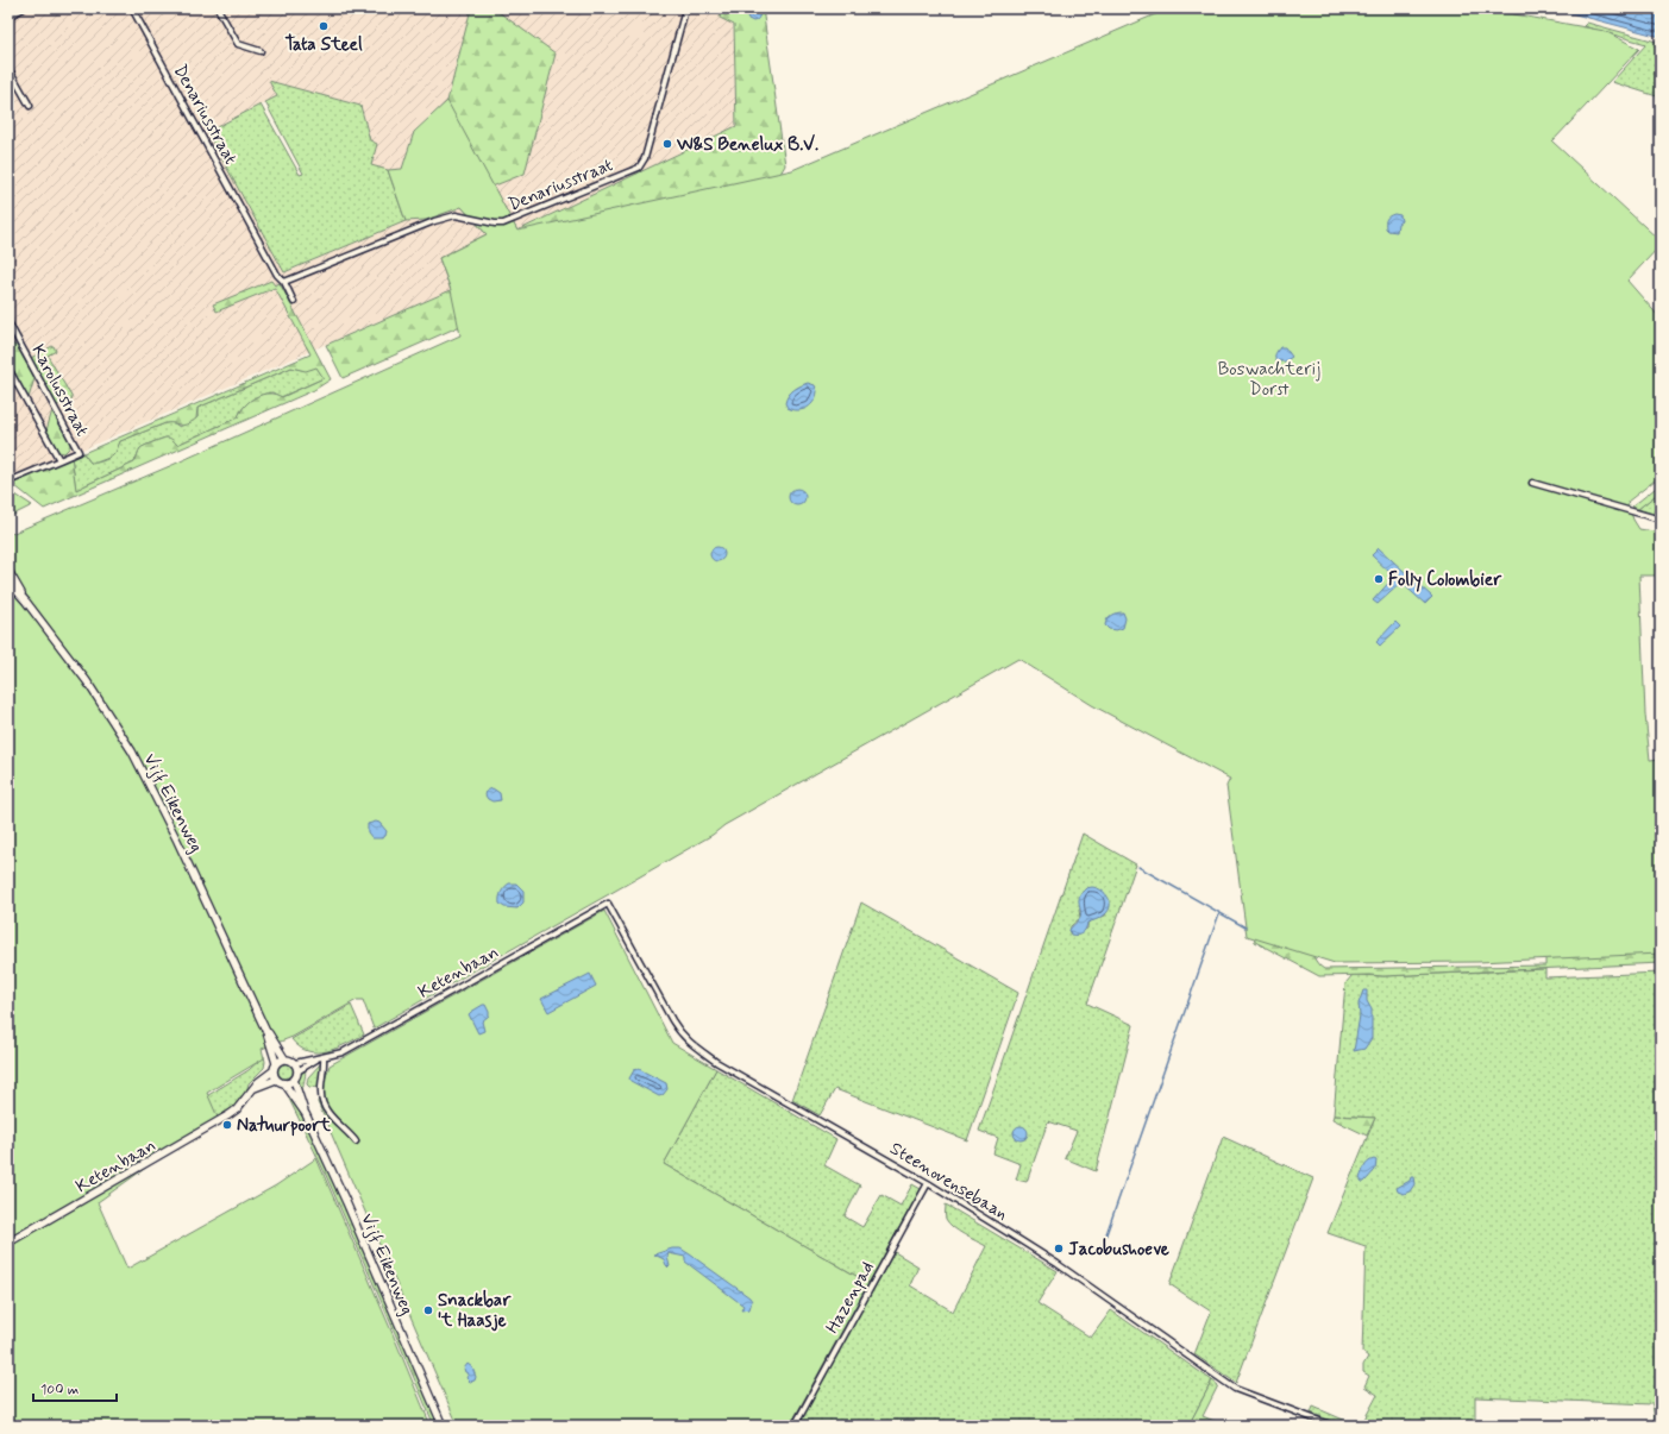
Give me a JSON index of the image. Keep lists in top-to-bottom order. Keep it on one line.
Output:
{"streets":{"main road":["Vijf Eikenweg","Ketenbaan"],"street":["Denariusstraat","Karolusstraat","Steenovensebaan","Hazenpad"]},"crossings":[["Vijf Eikenweg","Ketenbaan"],["Ketenbaan","Steenovensebaan"],["Steenovensebaan","Hazenpad"]],"parks":["Boswachterij Dorst"],"places":["Tata Steel","W&S Benelux B.V.","Folly Colombier","Natuurpoort","Jacobushoeve","Snackbar 't Haasje"],"scale_bar":"100 m"}
